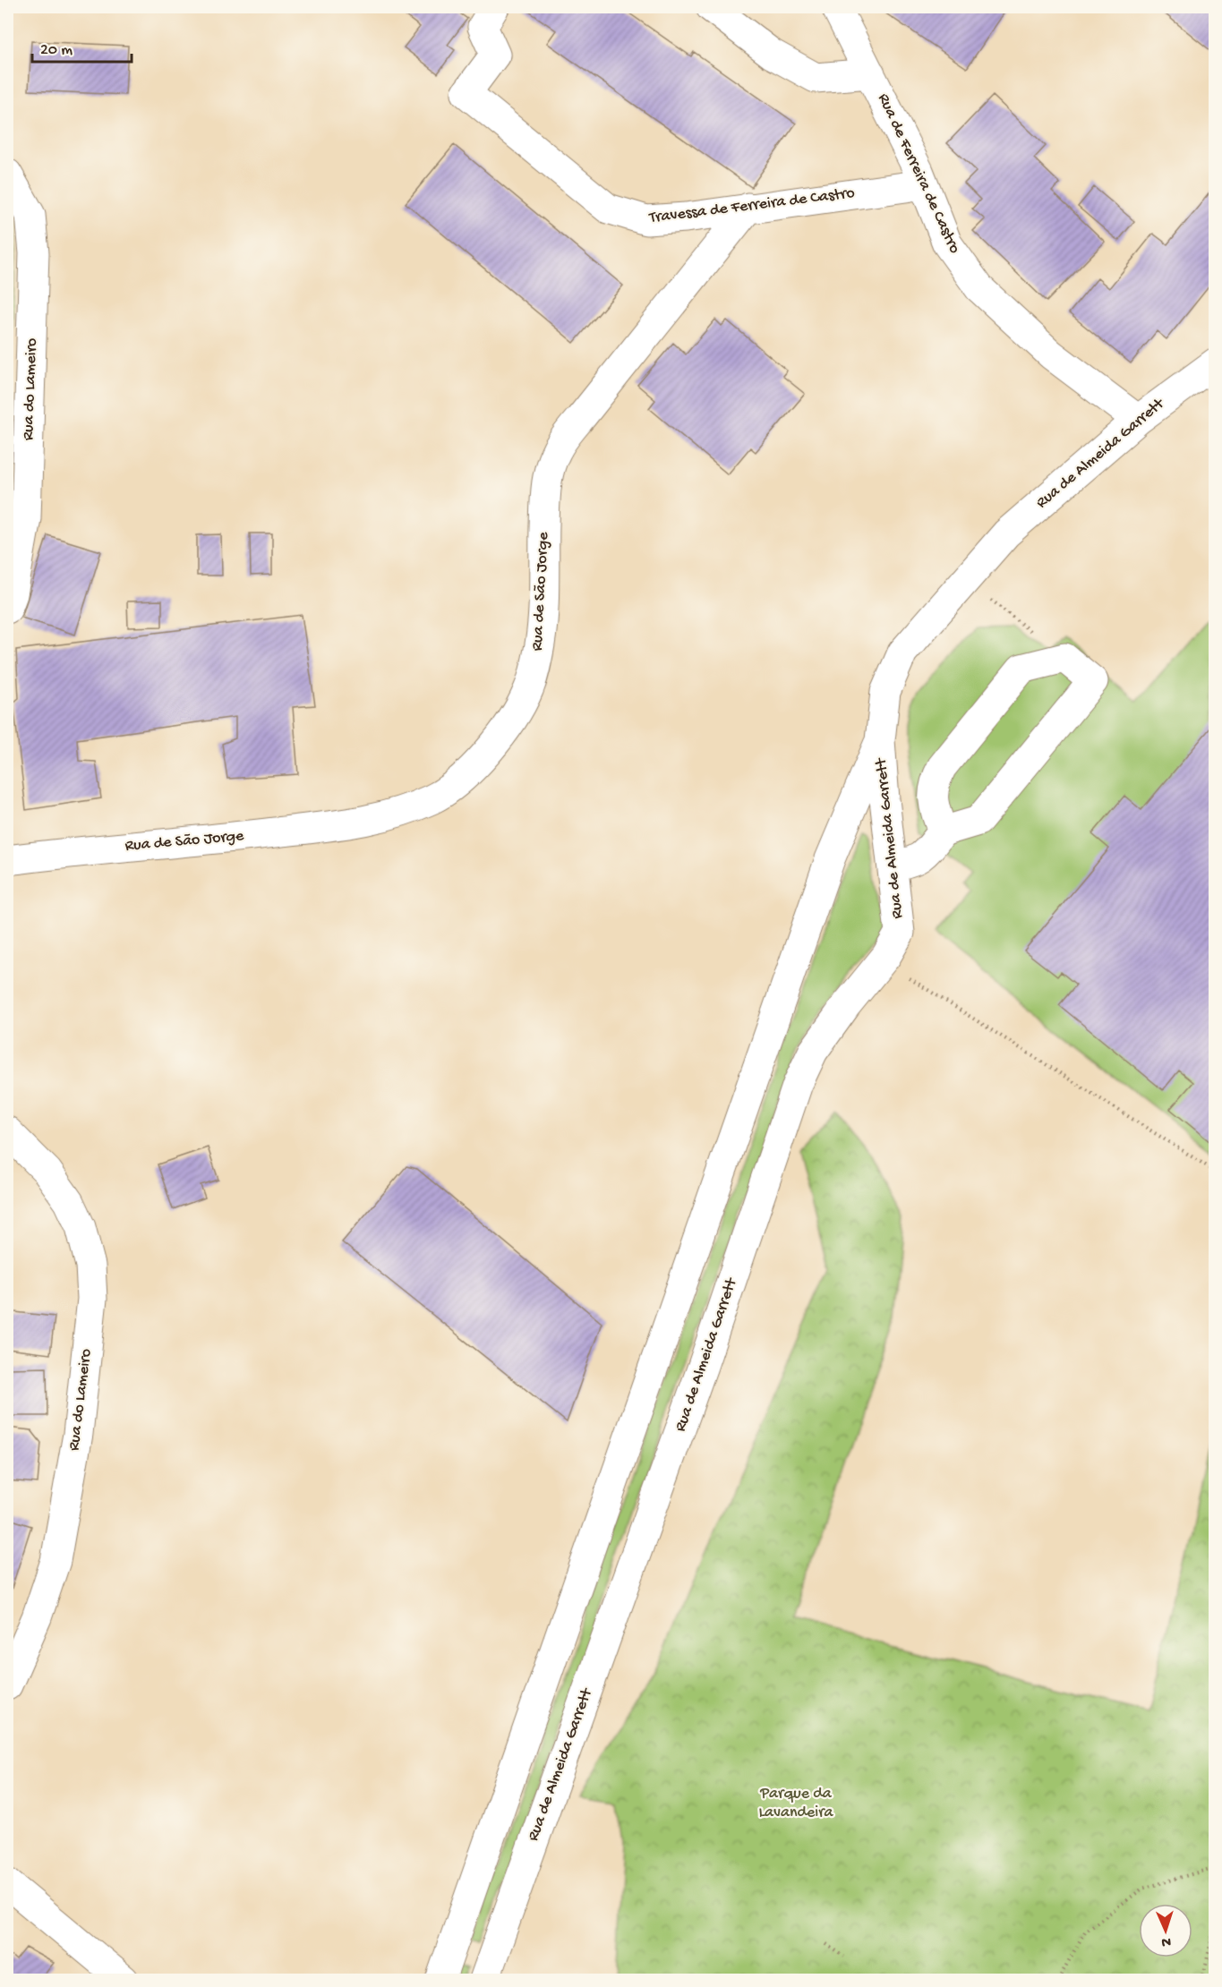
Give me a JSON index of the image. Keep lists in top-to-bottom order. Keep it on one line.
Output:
{"streets":{"street":["Rua de Ferreira de Castro","Travessa de Ferreira de Castro","Rua do Lameiro","Rua de Almeida Garrett","Rua de São Jorge"]},"crossings":[["Rua de Ferreira de Castro","Travessa de Ferreira de Castro"],["Rua de Ferreira de Castro","Rua de Almeida Garrett"],["Travessa de Ferreira de Castro","Rua de São Jorge"]],"parks":["Parque da Lavandeira"],"scale_bar":"20 m","north":"bottom"}
